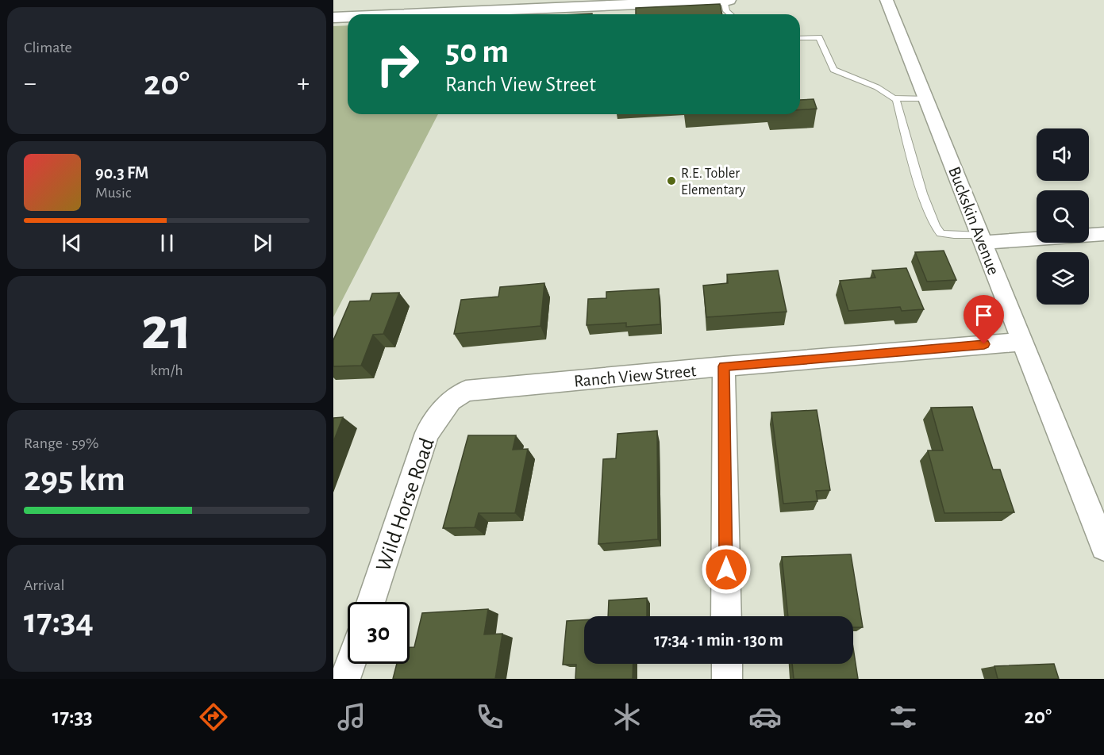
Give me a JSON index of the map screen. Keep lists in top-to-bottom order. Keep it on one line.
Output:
{"streets":{"street":["Buckskin Avenue","Ranch View Street","Wild Horse Road"]},"crossings":[["Buckskin Avenue","Ranch View Street"],["Ranch View Street","Wild Horse Road"]],"places":["R.E. Tobler Elementary"],"page":{"tile":["Climate",["21","km/h"],["Range · 59%","295 km"],["Arrival","17:34"]],"turn":["50 m","Ranch View Street"],"heat":["−","20°","+"],"song":["90.3 FM","Music"],"limit":"30","trip":"17:34 · 1 min · 130 m","tabs":["17:33","20°"]}}
